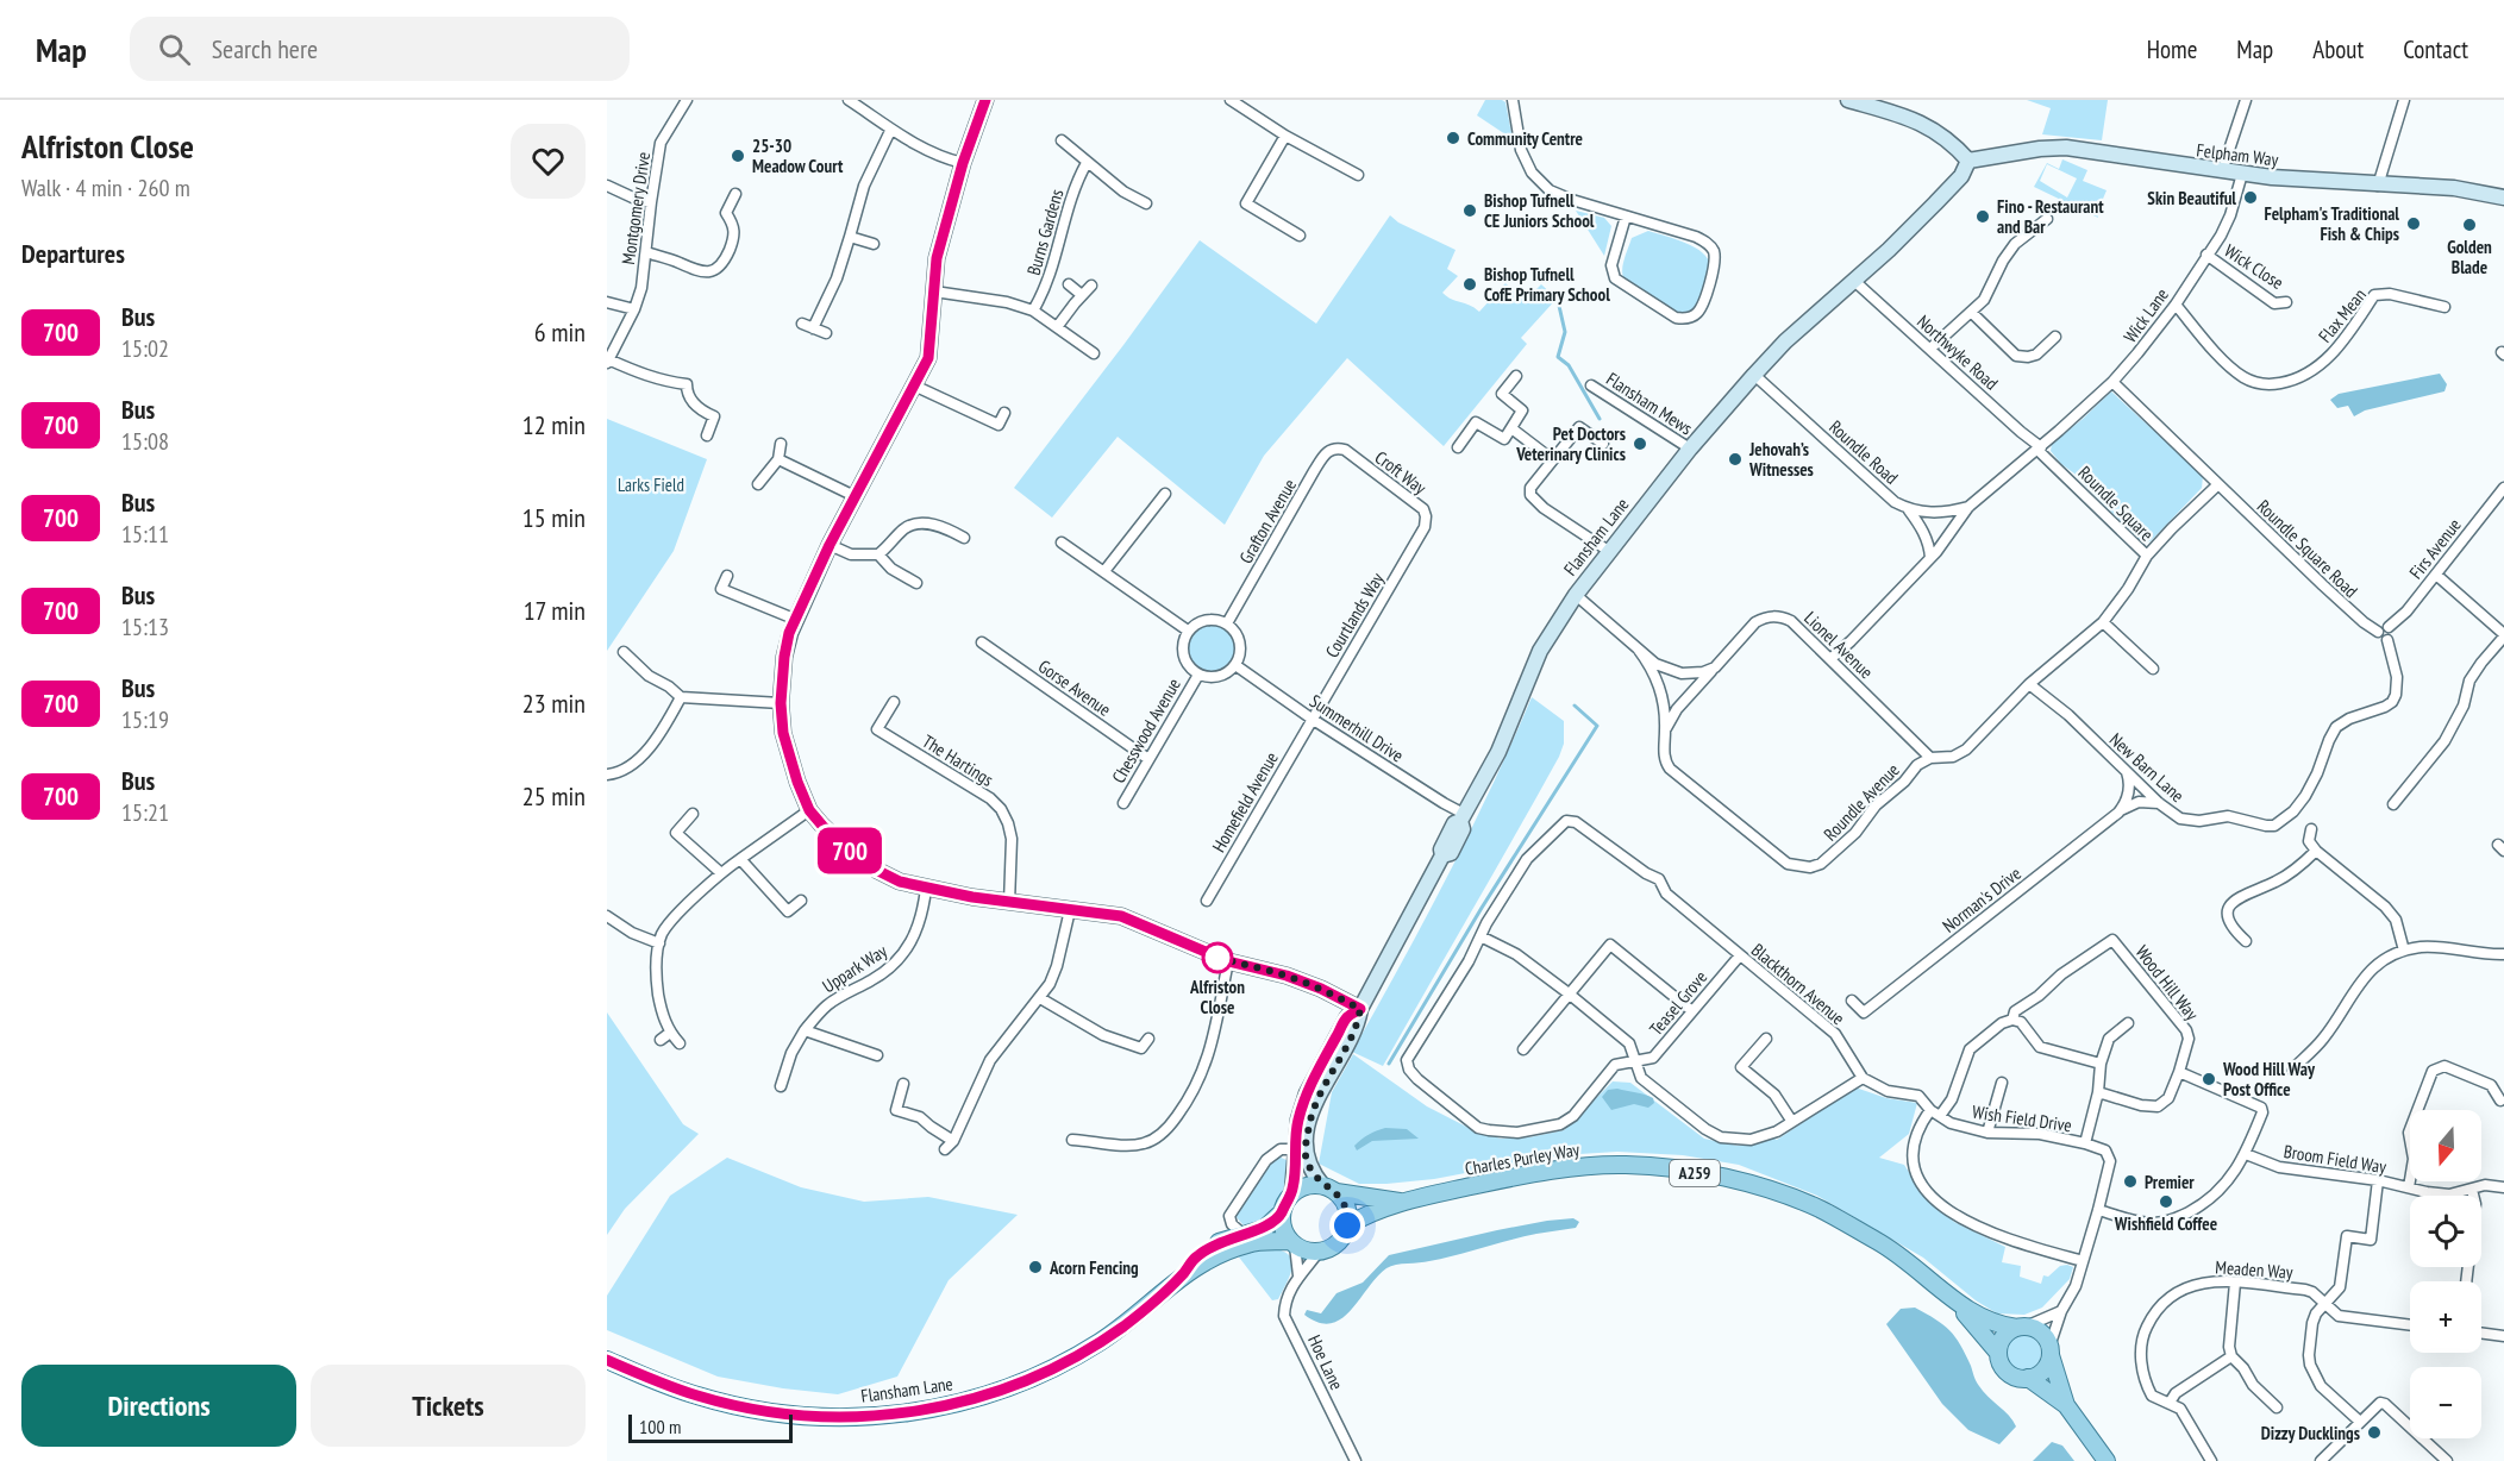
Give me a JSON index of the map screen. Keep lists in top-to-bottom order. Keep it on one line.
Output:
{"streets":{"main road":["Felpham Way","Flansham Lane","Charles Purley Way","A259"],"street":["Montgomery Drive","Burns Gardens","Wick Close","Wick Lane","Flax Mean","Northwyke Road","Flansham Mews","Roundle Road","Croft Way","Roundle Square","Grafton Avenue","Roundle Square Road","Firs Avenue","Courtlands Way","Lionel Avenue","Gorse Avenue","Summerhill Drive","Chesswood Avenue","The Hartings","New Barn Lane","Homefield Avenue","Roundle Avenue","Norman's Drive","Uppark Way","Wood Hill Way","Blackthorn Avenue","Teasel Grove","Wish Field Drive","Broom Field Way","Meaden Way","Hoe Lane"]},"crossings":[["Felpham Way","Wick Lane"],["Felpham Way","Flansham Lane"],["Wick Close","Wick Lane"],["Wick Lane","Flax Mean"],["Wick Lane","Northwyke Road"],["Wick Lane","Roundle Square"],["Wick Lane","Lionel Avenue"],["Northwyke Road","Roundle Square"],["Northwyke Road","Flansham Lane"],["Flansham Mews","Flansham Lane"],["Roundle Road","Flansham Lane"],["Croft Way","Grafton Avenue"],["Croft Way","Courtlands Way"],["Roundle Square","Roundle Square Road"],["Roundle Square","Roundle Avenue"],["Grafton Avenue","Summerhill Drive"],["Grafton Avenue","Chesswood Avenue"],["Flansham Lane","Summerhill Drive"],["Flansham Lane","Charles Purley Way"],["Flansham Lane","Hoe Lane"],["Roundle Square Road","Firs Avenue"],["Roundle Square Road","New Barn Lane"],["Firs Avenue","New Barn Lane"],["Courtlands Way","Summerhill Drive"],["Courtlands Way","Homefield Avenue"],["Lionel Avenue","Roundle Avenue"],["Gorse Avenue","Chesswood Avenue"],["Summerhill Drive","Chesswood Avenue"],["Summerhill Drive","Homefield Avenue"],["New Barn Lane","Roundle Avenue"],["New Barn Lane","Norman's Drive"],["Blackthorn Avenue","Teasel Grove"],["Blackthorn Avenue","Wish Field Drive"],["Wish Field Drive","Charles Purley Way"],["Charles Purley Way","Hoe Lane"]],"parks":["Larks Field"],"places":["Community Centre","25-30 Meadow Court","Skin Beautiful","Bishop Tufnell CE Juniors School","Fino - Restaurant and Bar","Felpham's Traditional Fish & Chips","Golden Blade","Bishop Tufnell CofE Primary School","Pet Doctors Veterinary Clinics","Jehovah’s Witnesses","Alfriston Close","Wood Hill Way Post Office","Premier","Wishfield Coffee","Acorn Fencing","Dizzy Ducklings"],"lines":["bus line 700"],"scale_bar":"100 m","north":"bottom","page":{"header":"Map","search":"Search here","nav":["Home","Map","About","Contact"],"heading":[["Alfriston Close","Walk · 4 min · 260 m"],"Departures"],"on_map":"700","list":[{"mark":"700","name":"Bus","note":"15:02","value":"6 min"},{"mark":"700","name":"Bus","note":"15:08","value":"12 min"},{"mark":"700","name":"Bus","note":"15:11","value":"15 min"},{"mark":"700","name":"Bus","note":"15:13","value":"17 min"},{"mark":"700","name":"Bus","note":"15:19","value":"23 min"},{"mark":"700","name":"Bus","note":"15:21","value":"25 min"}],"map_buttons":["+","−"],"buttons":["Directions","Tickets"],"scale":"100 m"}}
